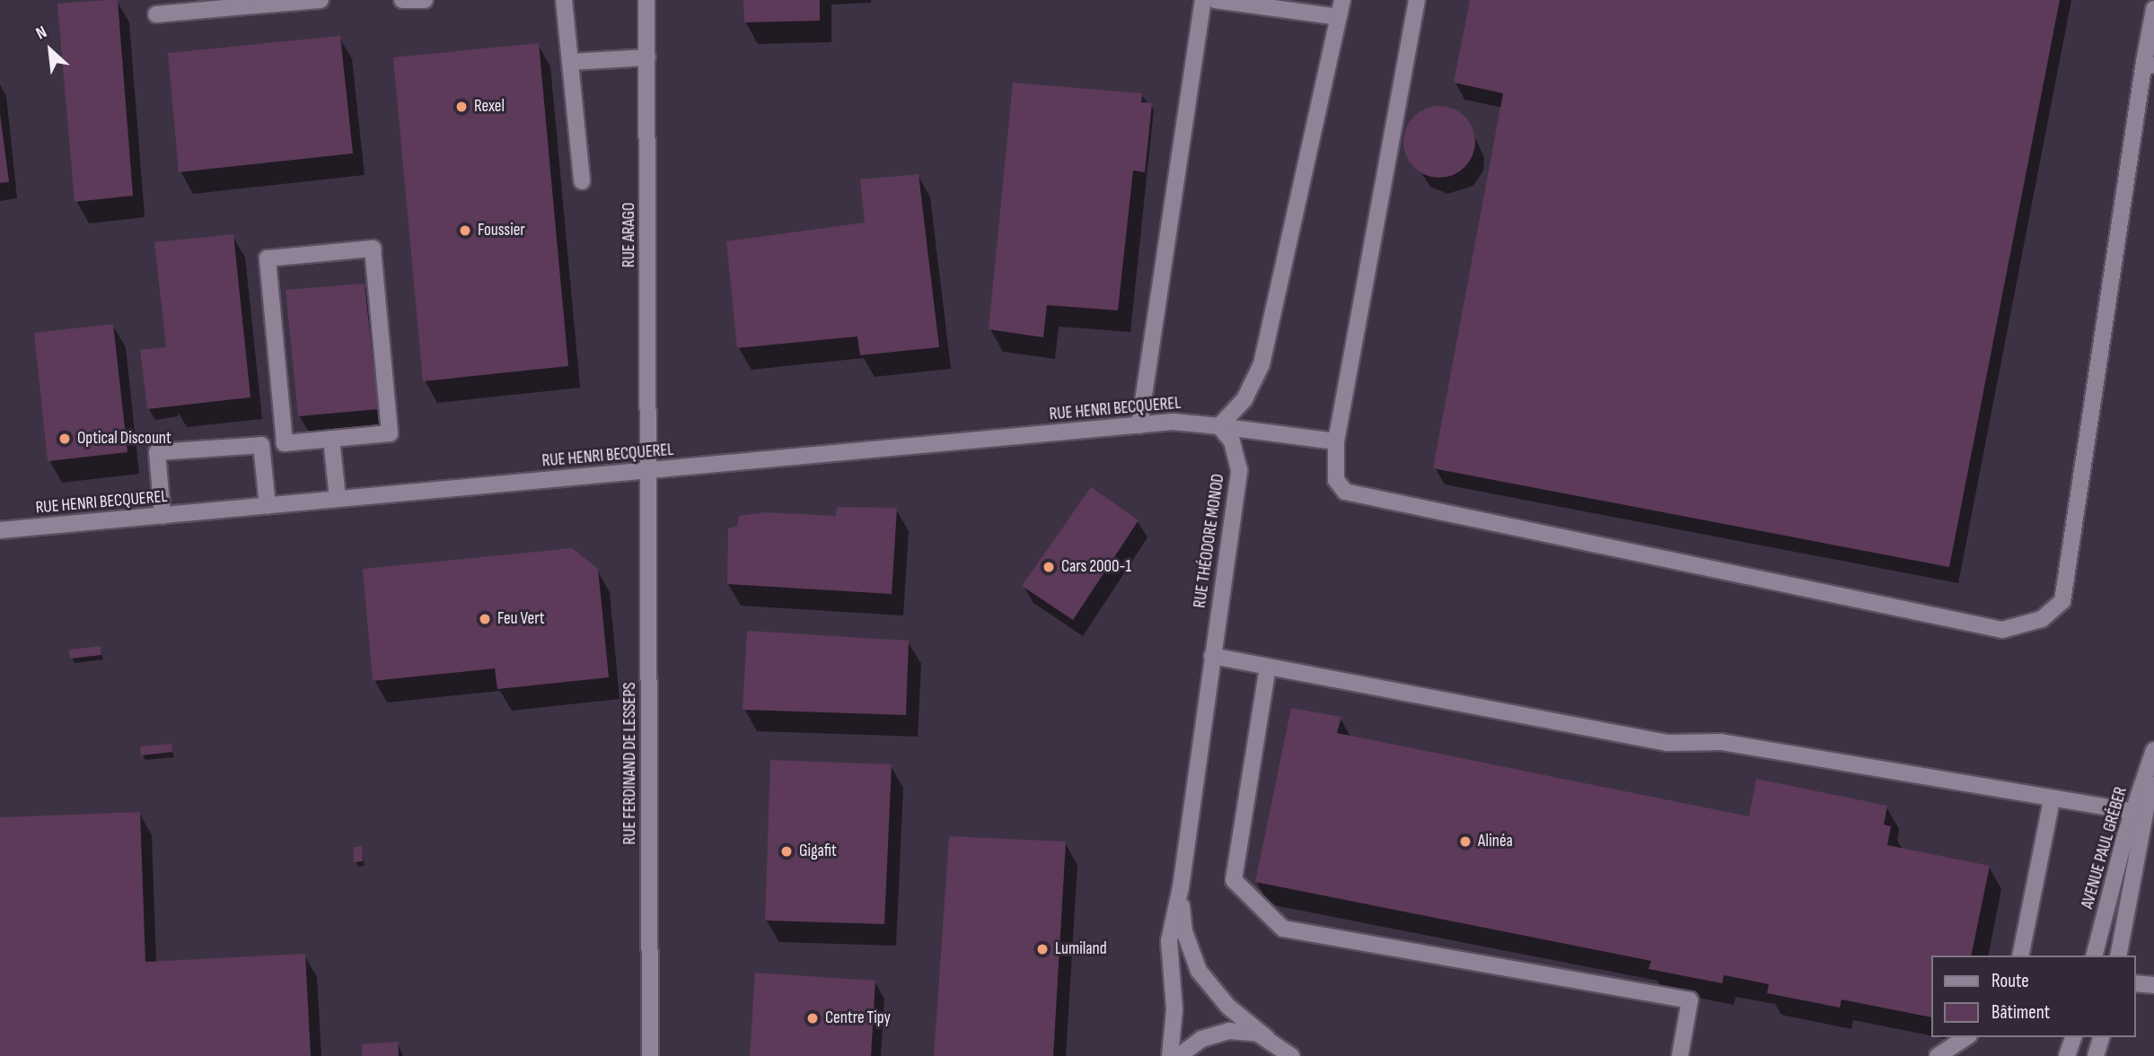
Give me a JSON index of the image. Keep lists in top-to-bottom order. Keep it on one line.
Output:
{"streets":{"street":["RUE ARAGO","RUE HENRI BECQUEREL","RUE THÉODORE MONOD","RUE FERDINAND DE LESSEPS","AVENUE PAUL GRÉBER"]},"crossings":[["RUE ARAGO","RUE HENRI BECQUEREL"],["RUE ARAGO","RUE FERDINAND DE LESSEPS"],["RUE HENRI BECQUEREL","RUE THÉODORE MONOD"],["RUE HENRI BECQUEREL","RUE FERDINAND DE LESSEPS"]],"places":["Rexel","Foussier","Optical Discount","Cars 2000-1","Feu Vert","Alinéa","Gigafit","Lumiland","Centre Tipy"],"legend":["Route","Bâtiment"],"north":"top left"}
